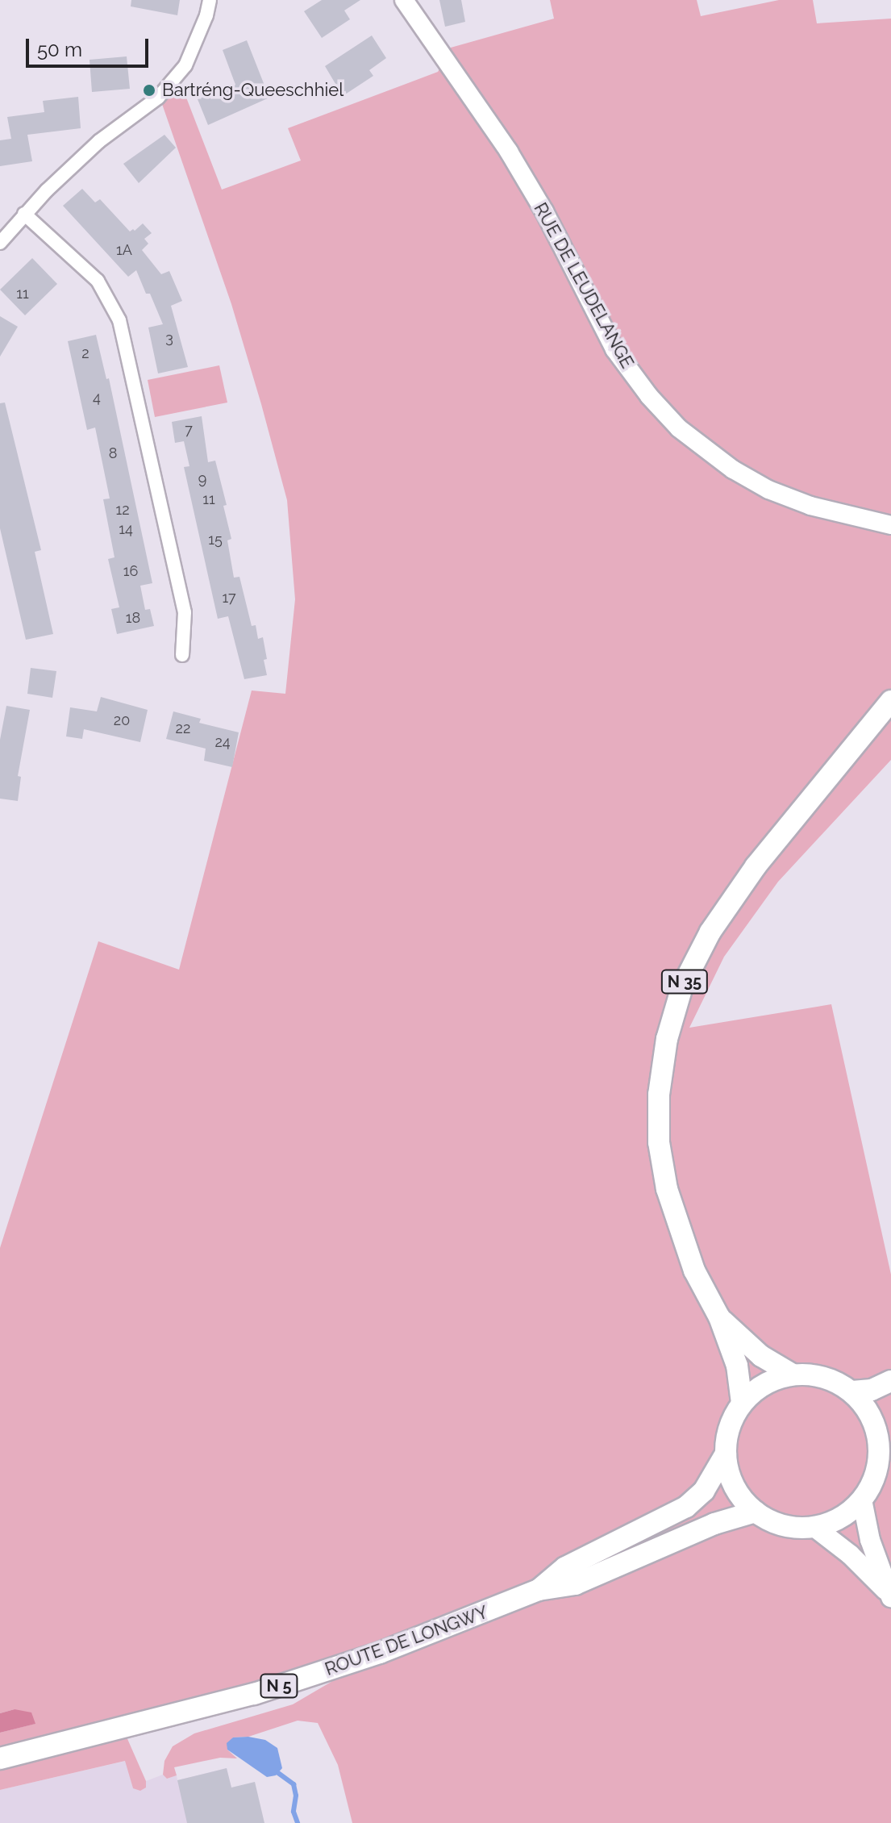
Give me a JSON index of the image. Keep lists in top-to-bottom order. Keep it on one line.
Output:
{"streets":{"main road":["N 35","ROUTE DE LONGWY","N 5"],"street":["RUE DE LEUDELANGE"]},"crossings":[["N 35","ROUTE DE LONGWY"],["N 35","N 5"],["ROUTE DE LONGWY","N 5"]],"places":["Bartréng-Queeschhiel"],"house_numbers":["1A","11","3","2","4","7","8","9","11","12","14","15","16","17","18","20","22","24"],"scale_bar":"50 m"}
